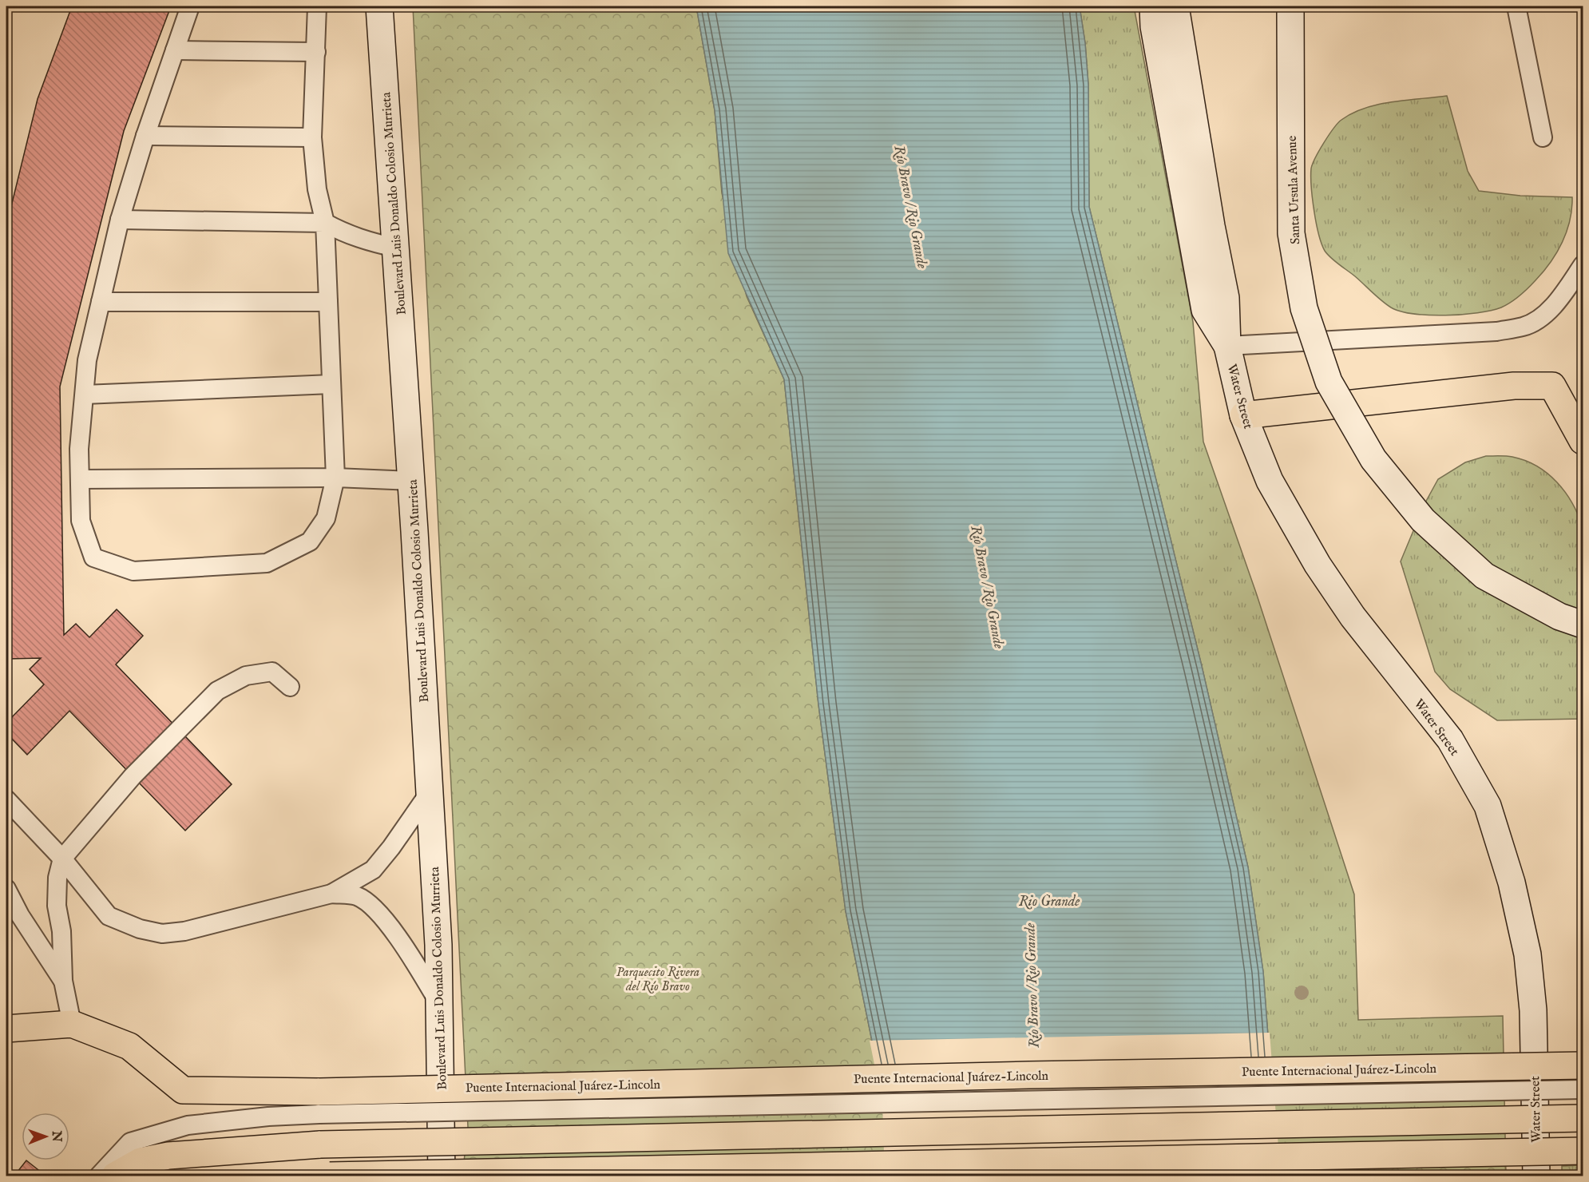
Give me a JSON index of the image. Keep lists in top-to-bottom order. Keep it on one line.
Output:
{"streets":{"highway":["Puente Internacional Juárez-Lincoln"],"main road":["Santa Ursula Avenue","Boulevard Luis Donaldo Colosio Murrieta","Water Street"]},"water":["Río Bravo / Rio Grande","Rio Grande"],"parks":["Parquecito Rivera del Río Bravo"],"north":"right"}
